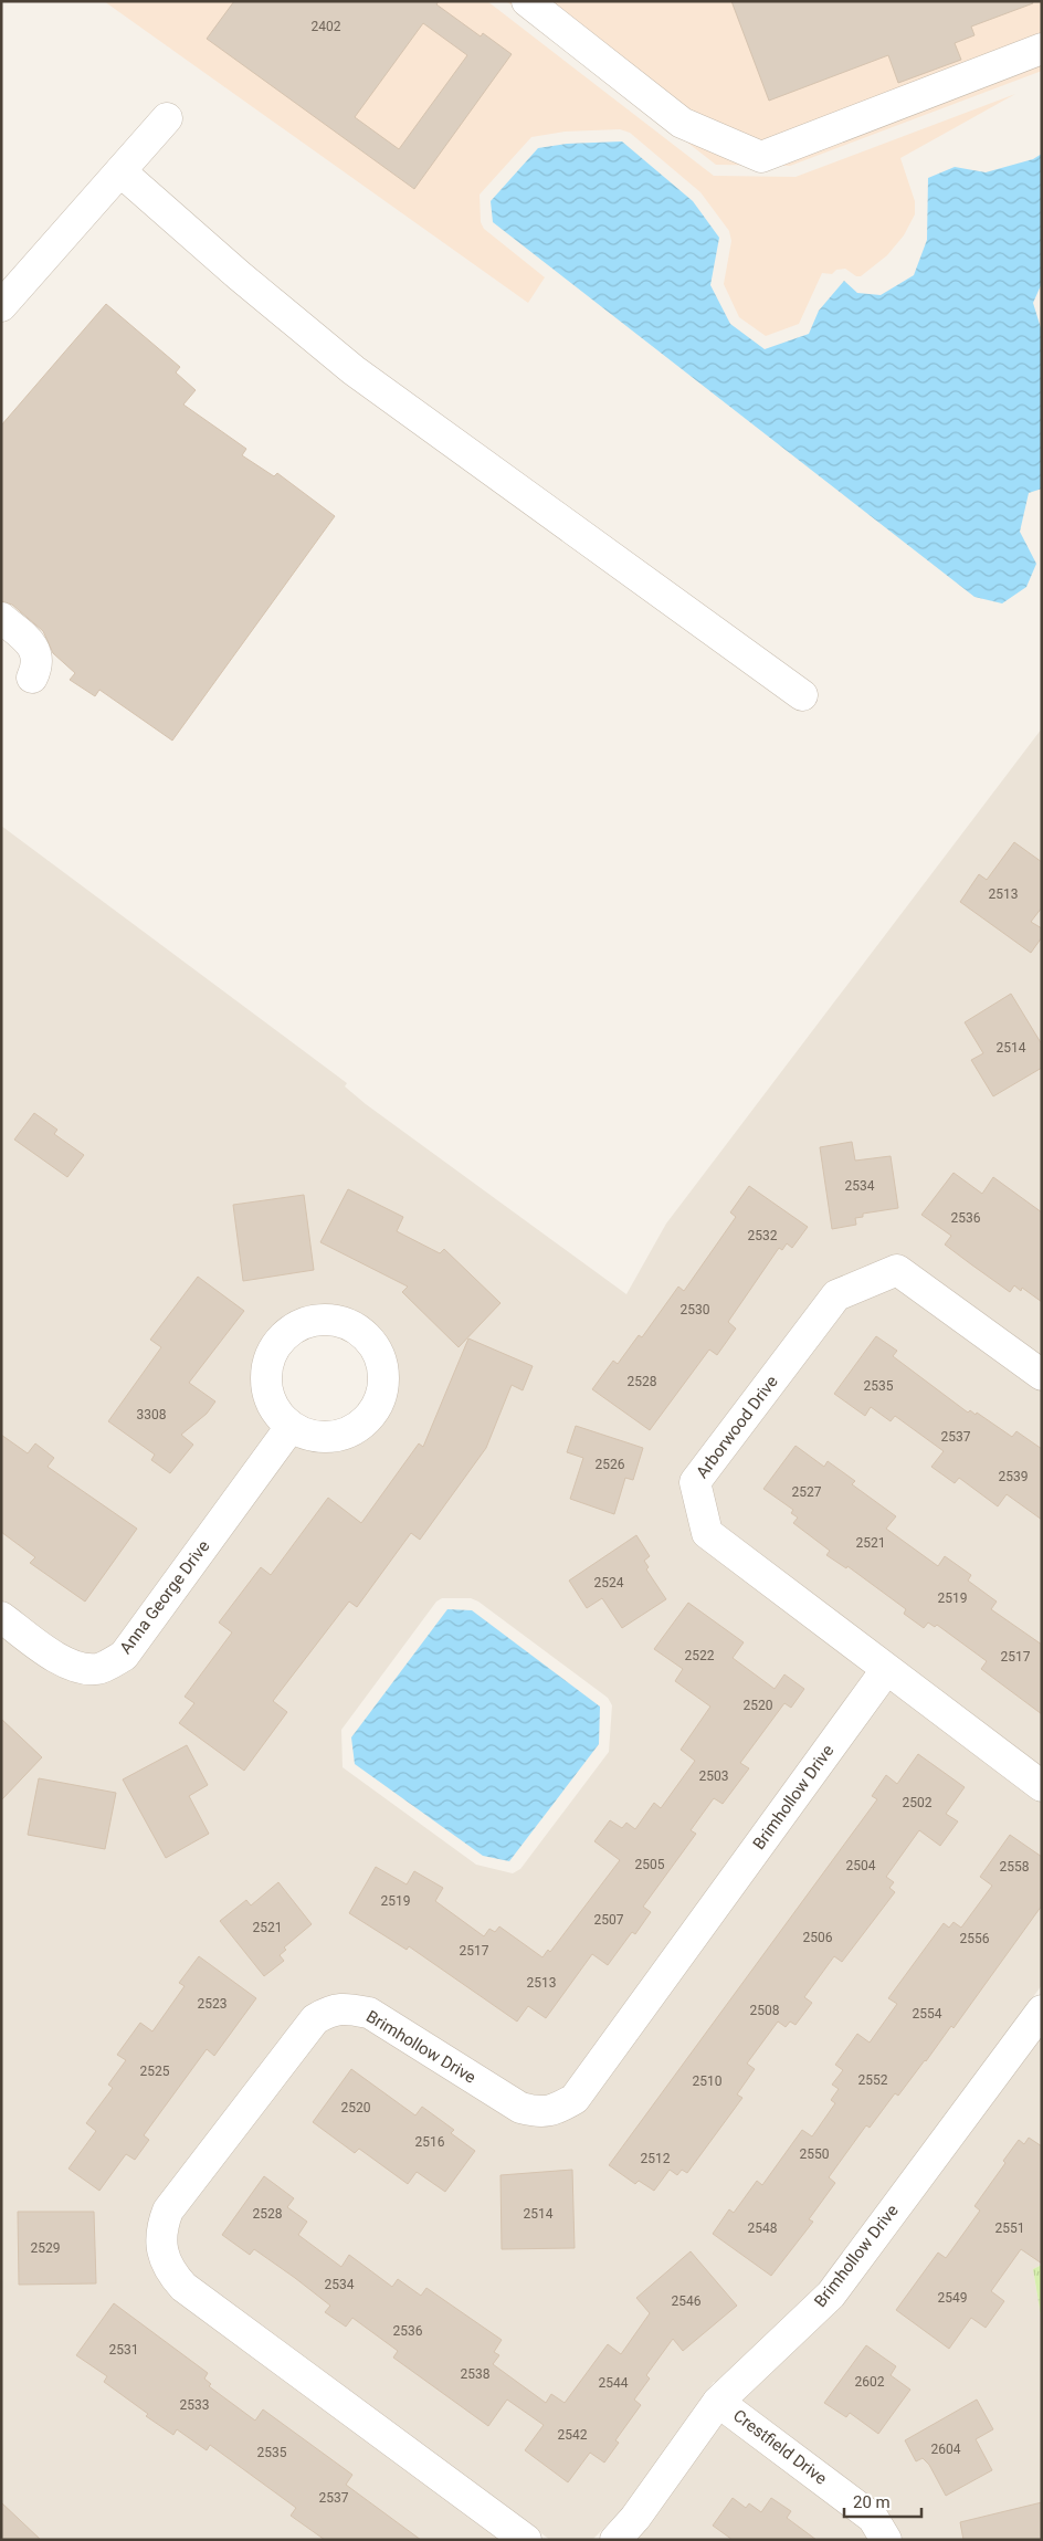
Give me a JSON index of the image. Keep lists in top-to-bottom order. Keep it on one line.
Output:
{"streets":{"street":["Arborwood Drive","Anna George Drive","Brimhollow Drive","Crestfield Drive"]},"crossings":[["Arborwood Drive","Brimhollow Drive"],["Brimhollow Drive","Crestfield Drive"]],"house_numbers":["2402","2513","2514","2534","2536","2532","2530","2528","2535","3308","2537","2526","2539","2527","2521","2524","2519","2522","2517","2520","2503","2502","2505","2504","2558","2519","2507","2521","2506","2556","2517","2513","2523","2508","2554","2525","2552","2510","2520","2516","2550","2512","2528","2514","2548","2551","2529","2534","2549","2546","2536","2531","2538","2602","2544","2533","2542","2604","2535","2537"],"scale_bar":"20 m"}
